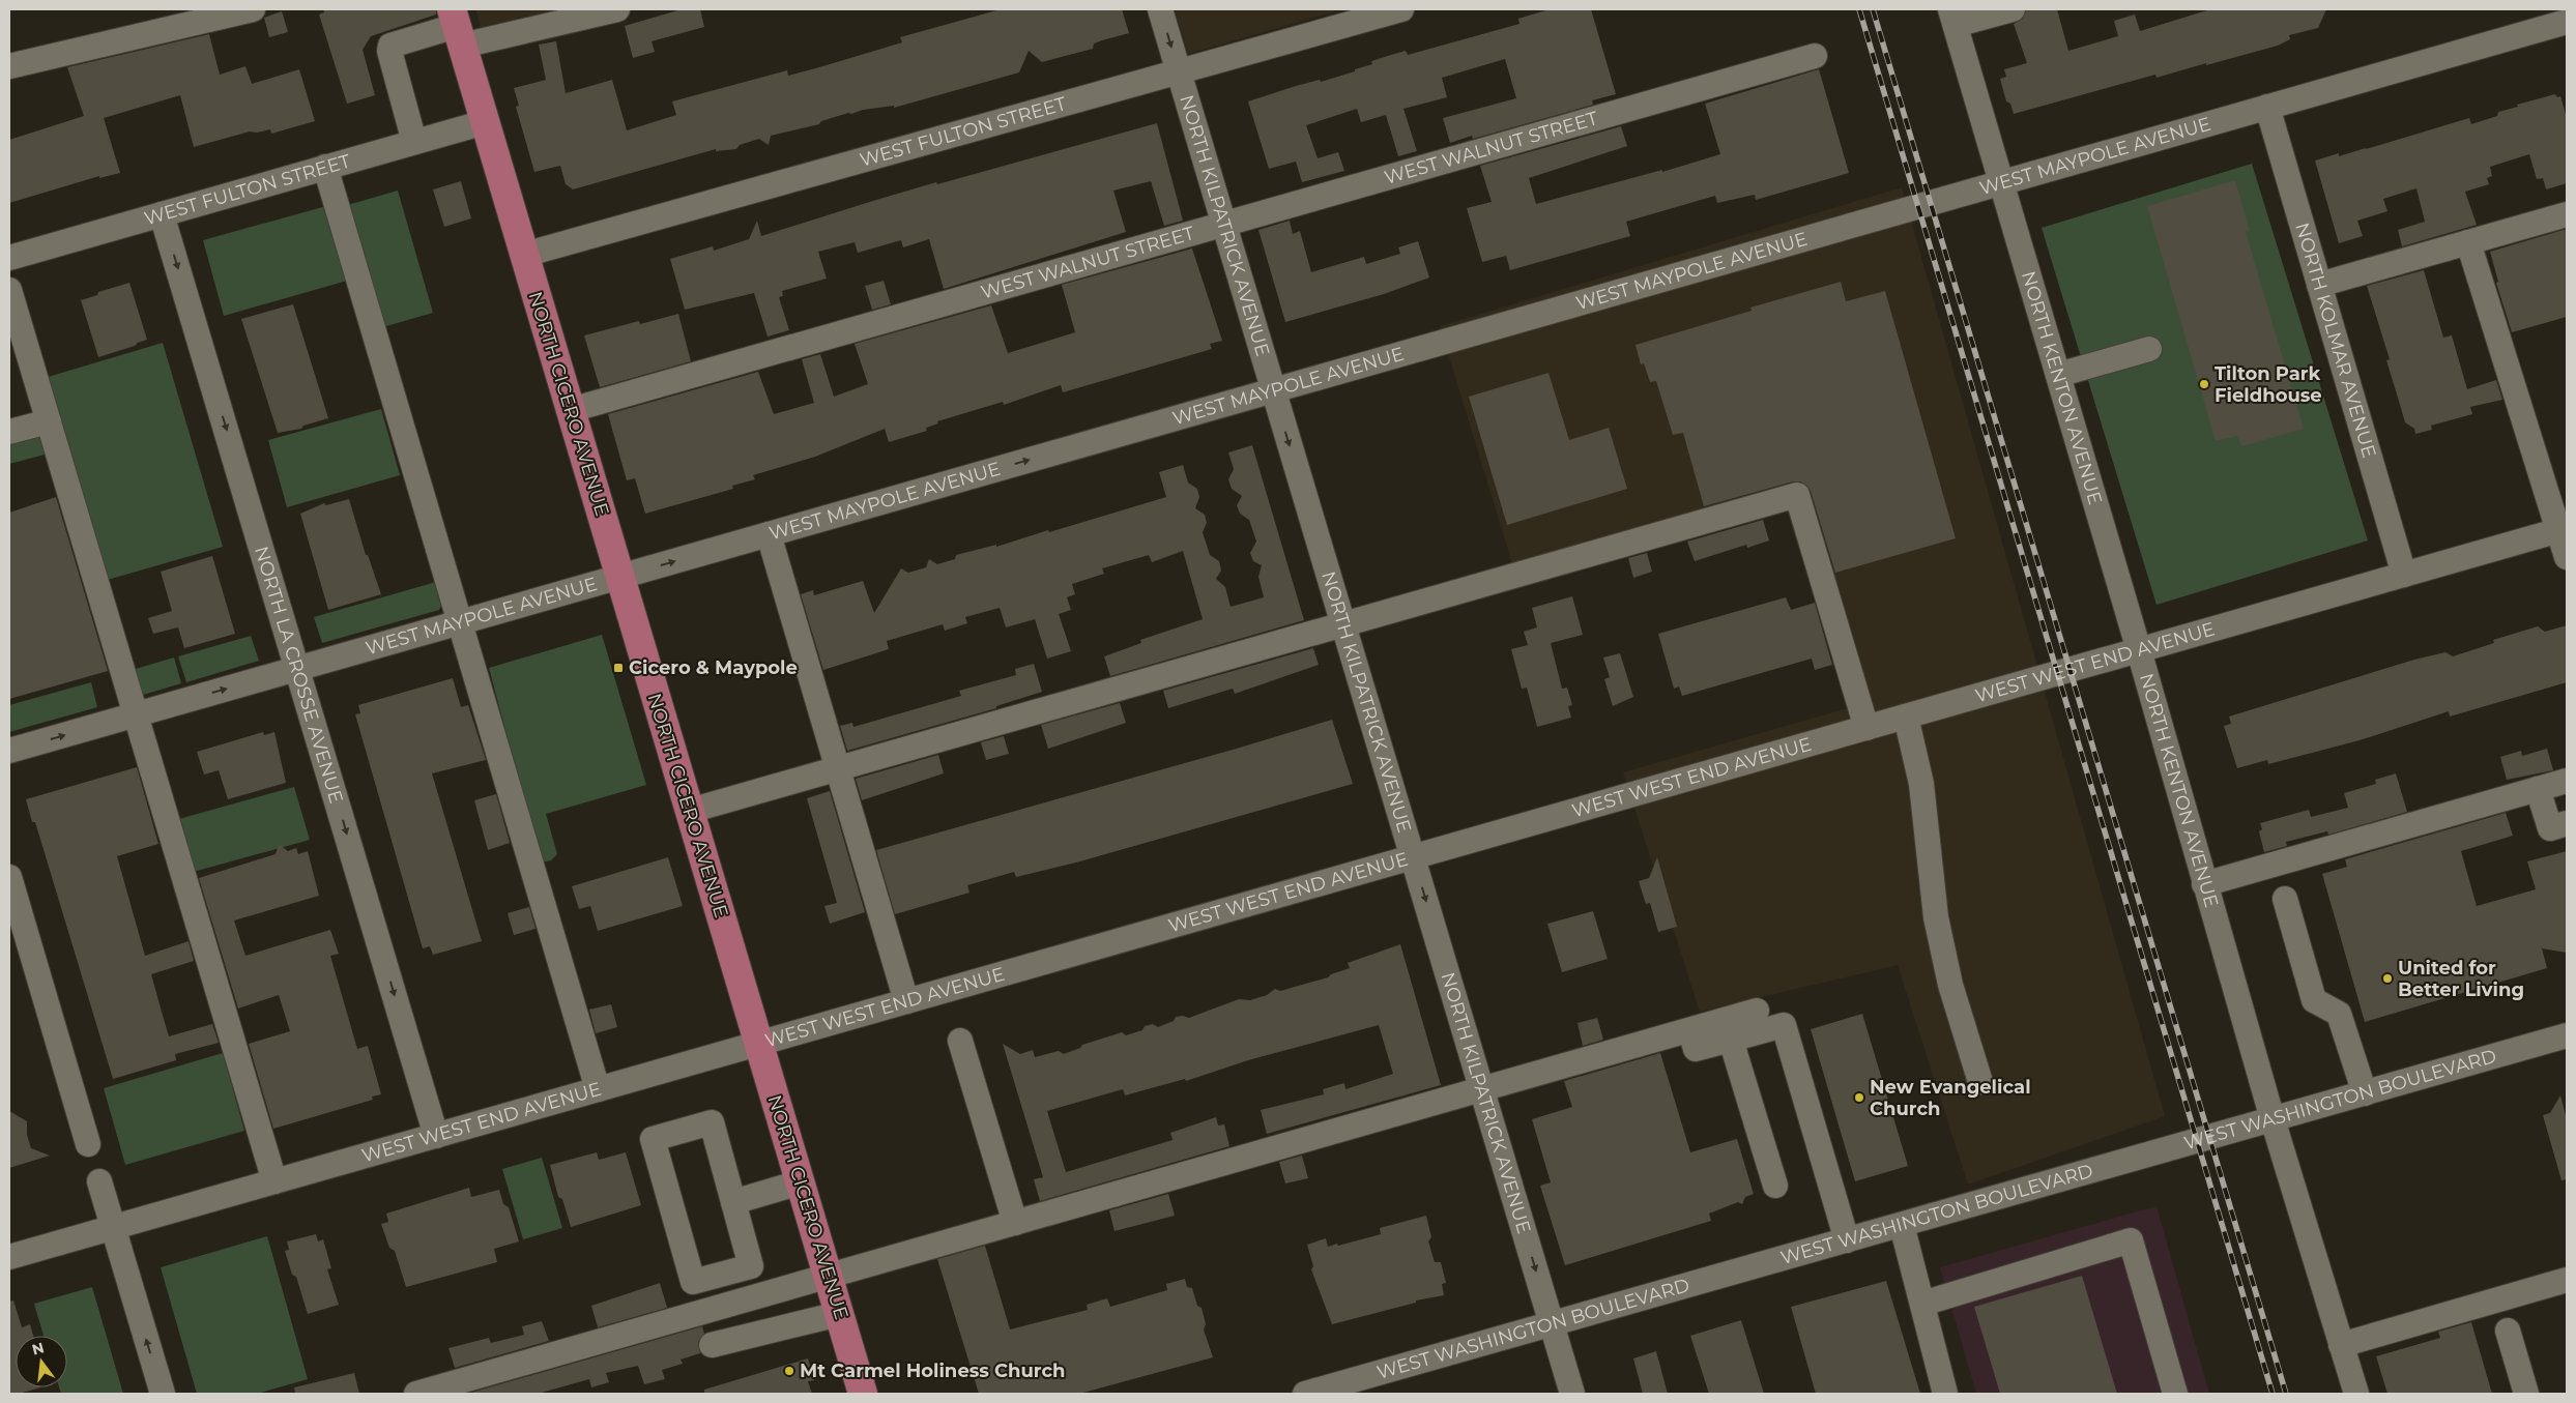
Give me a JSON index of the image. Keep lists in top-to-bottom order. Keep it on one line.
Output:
{"streets":{"main road":["NORTH CICERO AVENUE"],"street":["WEST FULTON STREET","WEST WALNUT STREET","WEST MAYPOLE AVENUE","NORTH KILPATRICK AVENUE","NORTH KOLMAR AVENUE","NORTH KENTON AVENUE","WEST WEST END AVENUE","NORTH LA CROSSE AVENUE","WEST WASHINGTON BOULEVARD"]},"crossings":[["WEST FULTON STREET","NORTH KILPATRICK AVENUE"],["WEST FULTON STREET","NORTH CICERO AVENUE"],["WEST FULTON STREET","NORTH LA CROSSE AVENUE"],["WEST WALNUT STREET","NORTH KILPATRICK AVENUE"],["WEST WALNUT STREET","NORTH CICERO AVENUE"],["WEST MAYPOLE AVENUE","NORTH KILPATRICK AVENUE"],["WEST MAYPOLE AVENUE","NORTH KOLMAR AVENUE"],["WEST MAYPOLE AVENUE","NORTH KENTON AVENUE"],["WEST MAYPOLE AVENUE","NORTH CICERO AVENUE"],["WEST MAYPOLE AVENUE","NORTH LA CROSSE AVENUE"],["NORTH KILPATRICK AVENUE","WEST WEST END AVENUE"],["NORTH KILPATRICK AVENUE","WEST WASHINGTON BOULEVARD"],["NORTH KOLMAR AVENUE","WEST WEST END AVENUE"],["NORTH KENTON AVENUE","WEST WEST END AVENUE"],["NORTH KENTON AVENUE","WEST WASHINGTON BOULEVARD"],["NORTH CICERO AVENUE","WEST WEST END AVENUE"],["WEST WEST END AVENUE","NORTH LA CROSSE AVENUE"]],"one_way":["WEST MAYPOLE AVENUE","NORTH KILPATRICK AVENUE"],"places":{"other":["Tilton Park Fieldhouse","United for Better Living","New Evangelical Church","Mt Carmel Holiness Church"],"transit":["Cicero & Maypole"]},"north":"top"}
